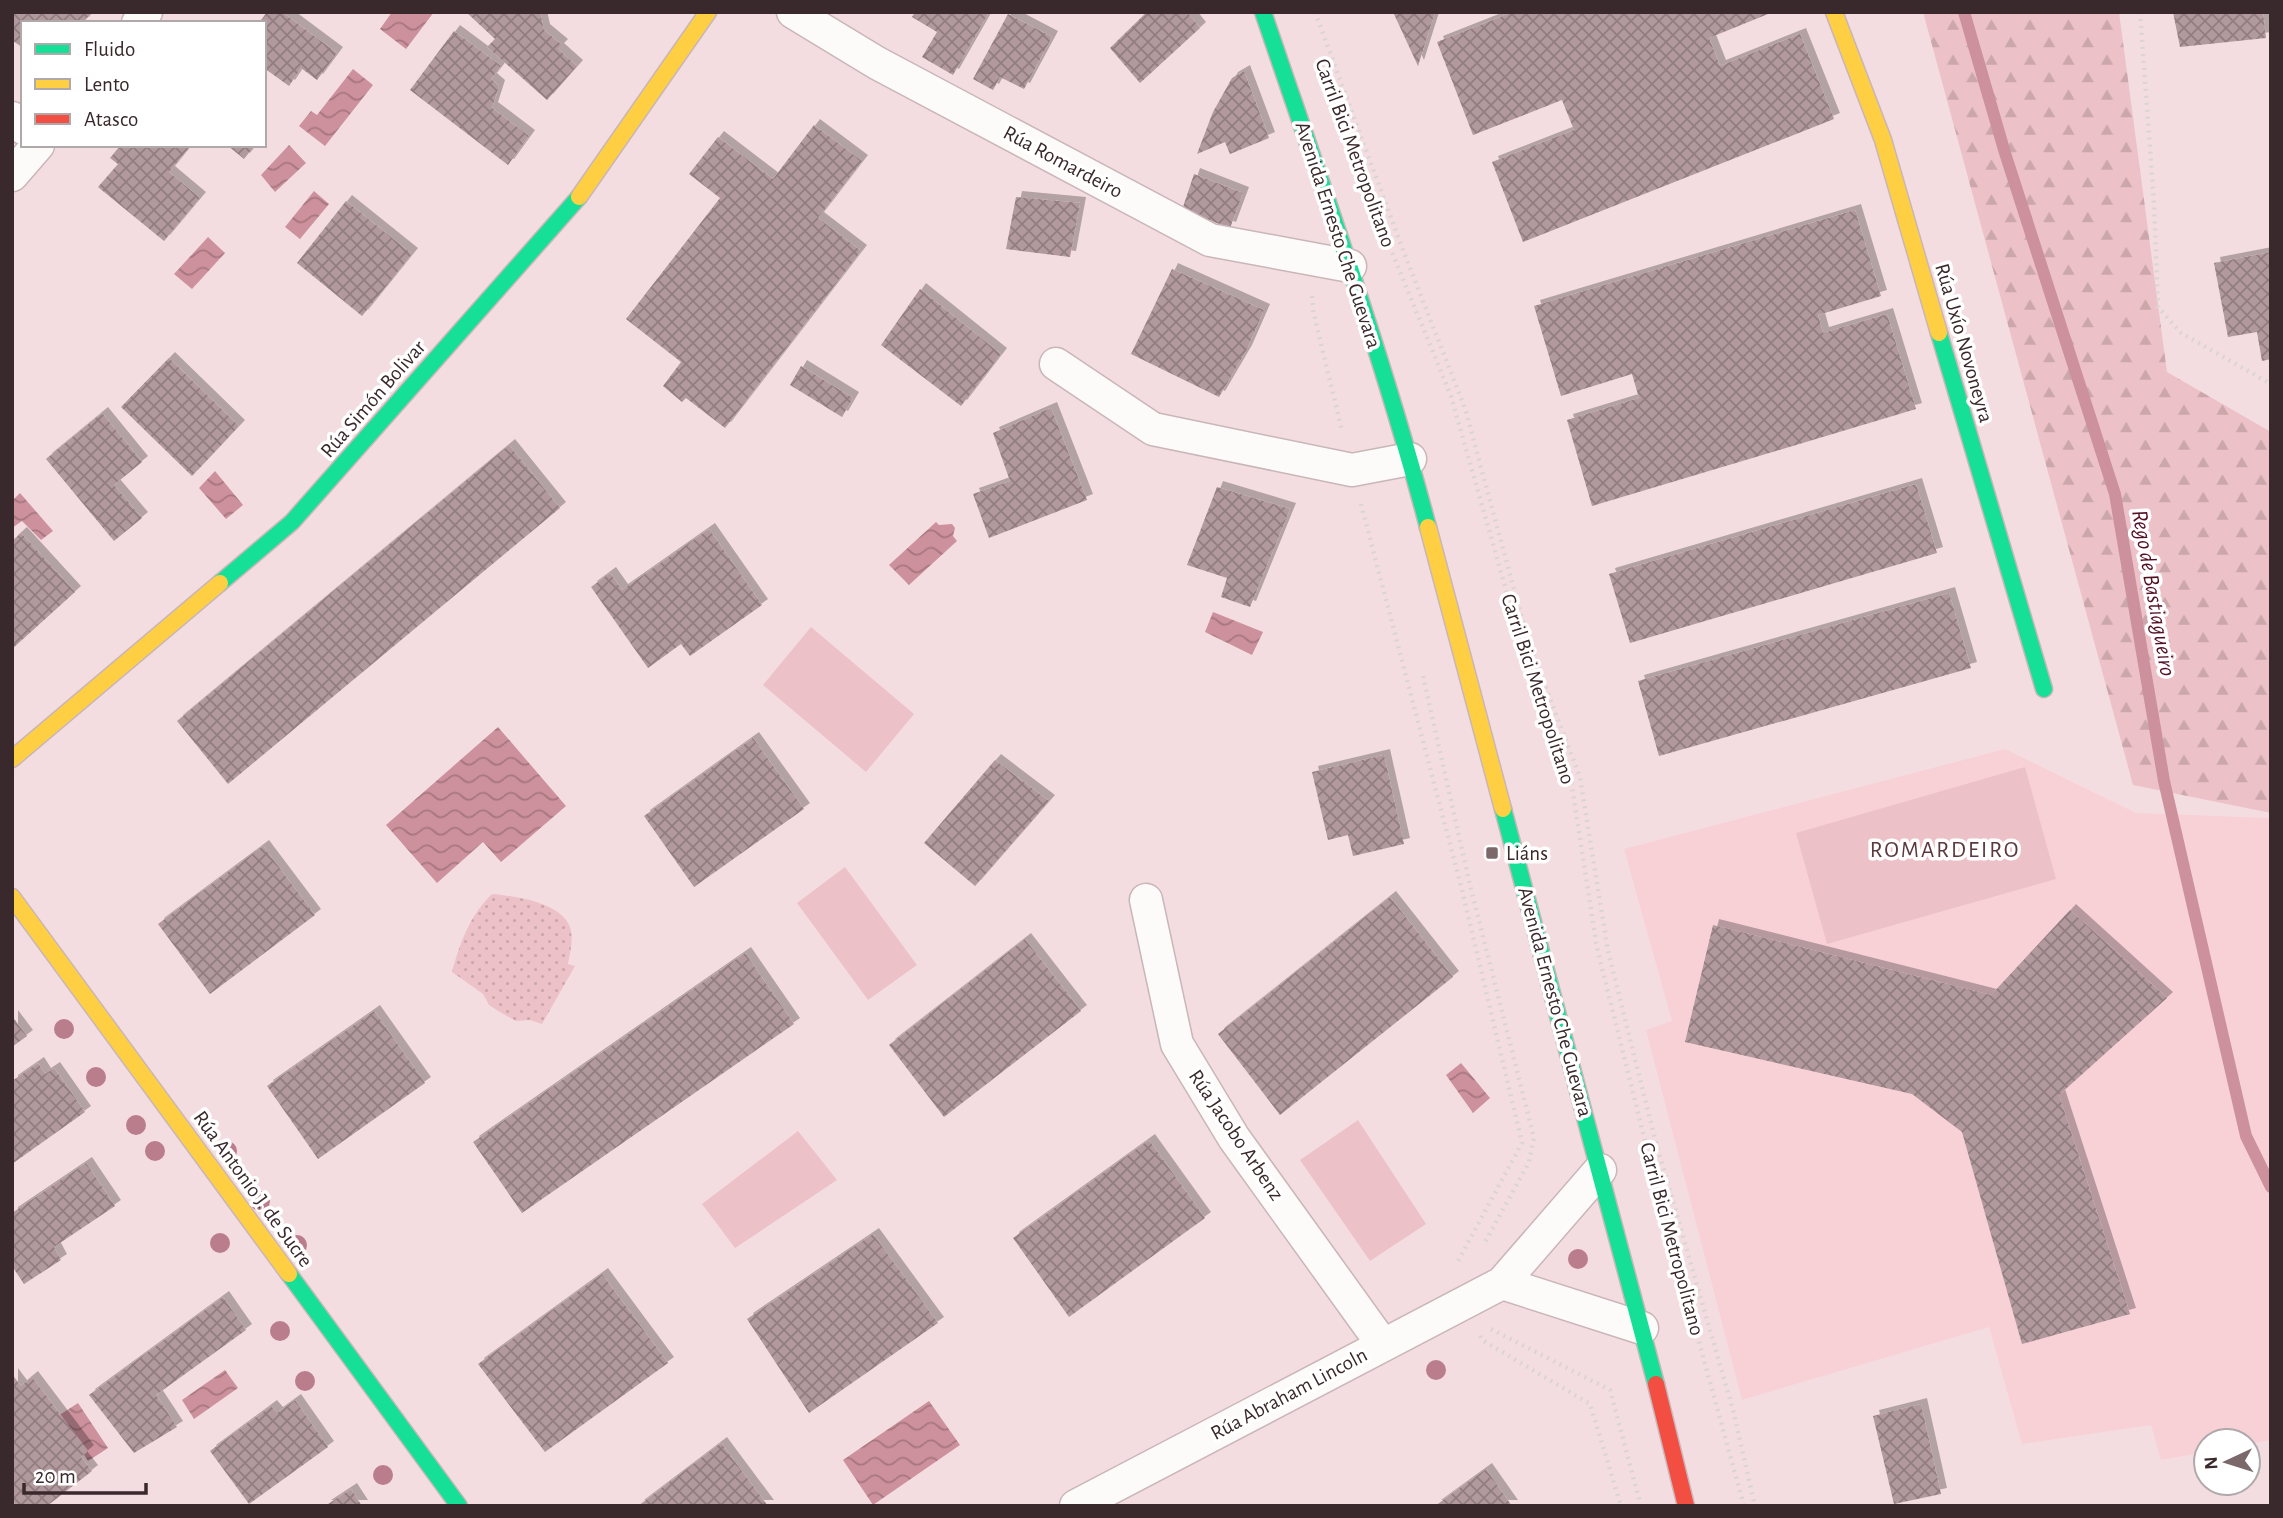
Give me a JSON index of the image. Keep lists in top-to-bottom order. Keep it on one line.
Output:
{"streets":{"street":["Rúa Romardeiro","Avenida Ernesto Che Guevara","Rúa Uxío Novoneyra","Rúa Simón Bolivar","Rúa Jacobo Arbenz","Rúa Antonio J. de Sucre","Rúa Abraham Lincoln"],"path":["Carril Bici Metropolitano"]},"crossings":[["Rúa Romardeiro","Avenida Ernesto Che Guevara"],["Avenida Ernesto Che Guevara","Rúa Abraham Lincoln"],["Rúa Jacobo Arbenz","Rúa Abraham Lincoln"]],"districts":["ROMARDEIRO"],"water":["Rego de Bastiagueiro"],"places":{"transit":["Liáns"]},"legend":["Fluido","Lento","Atasco"],"scale_bar":"20 m","north":"left"}
